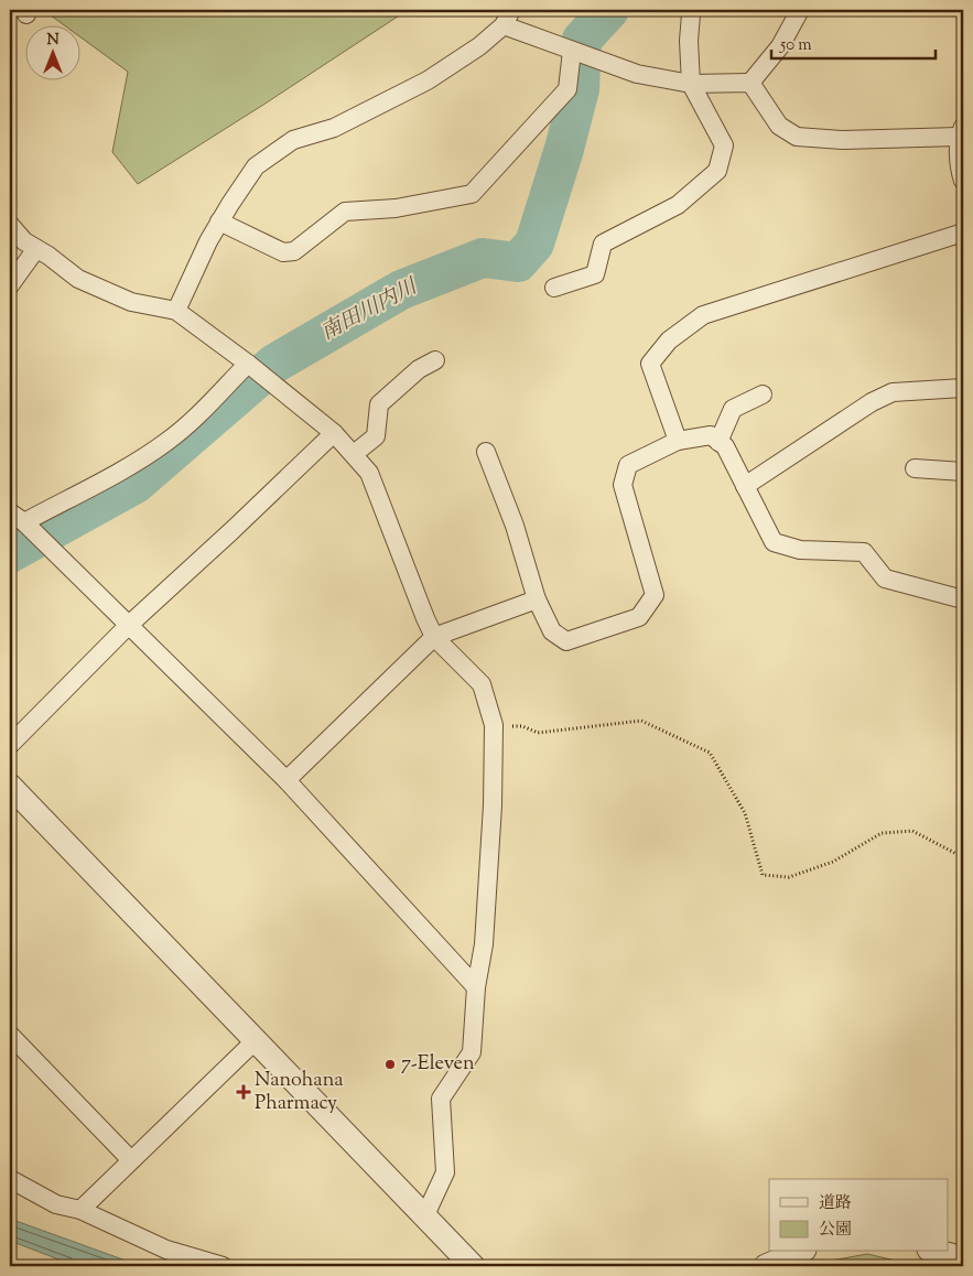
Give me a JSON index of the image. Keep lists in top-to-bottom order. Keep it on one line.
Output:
{"water":["南田川内川"],"places":{"other":["7-Eleven"],"health":["Nanohana Pharmacy"]},"legend":["道路","公園"],"scale_bar":"50 m","north":"top"}
